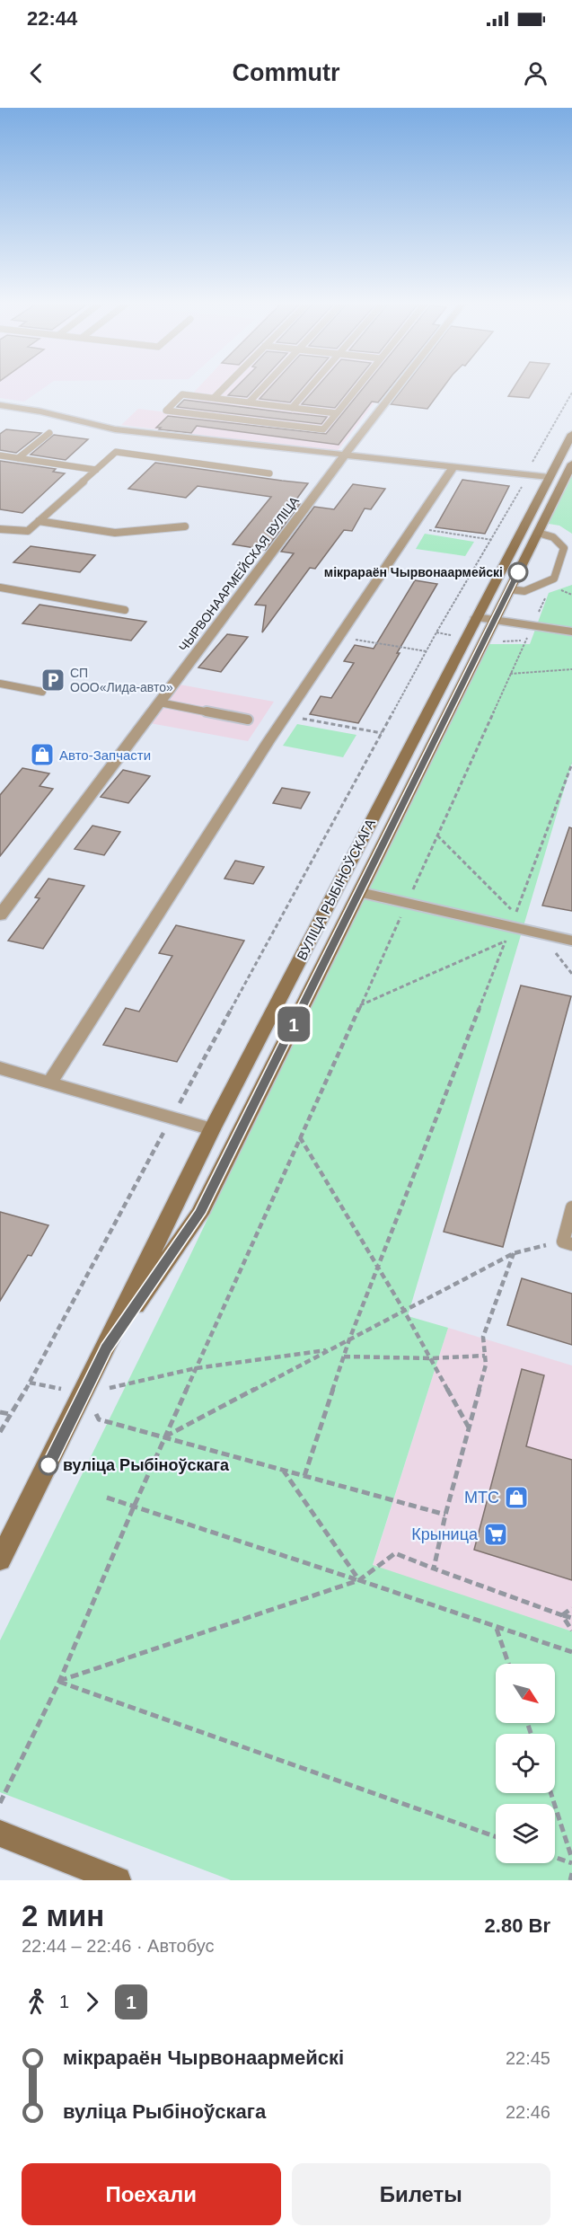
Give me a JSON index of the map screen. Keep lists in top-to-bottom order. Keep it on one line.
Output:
{"streets":{"main road":["ВУЛІЦА РЫБІНОЎСКАГА"],"street":["ЧЫРВОНААРМЕЙСКАЯ ВУЛІЦА"]},"places":{"other":["мікрараён Чырвонаармейскі","вуліца Рыбіноўскага"],"parking":["СП ООО«Лида-авто»"],"shop":["Авто-Запчасти","МТС"],"supermarket":["Крыница"]},"lines":["bus line 1"],"north":"bottom right","page":{"status":"22:44","header":"Commutr","on_map":"1","heading":["2 мин","22:44 – 22:46 · Автобус","2.80 Br"],"legs":["1","1"],"list":[{"name":"мікрараён Чырвонаармейскі","value":"22:45"},{"name":"вуліца Рыбіноўскага","value":"22:46"}],"buttons":["Поехали","Билеты"]}}
